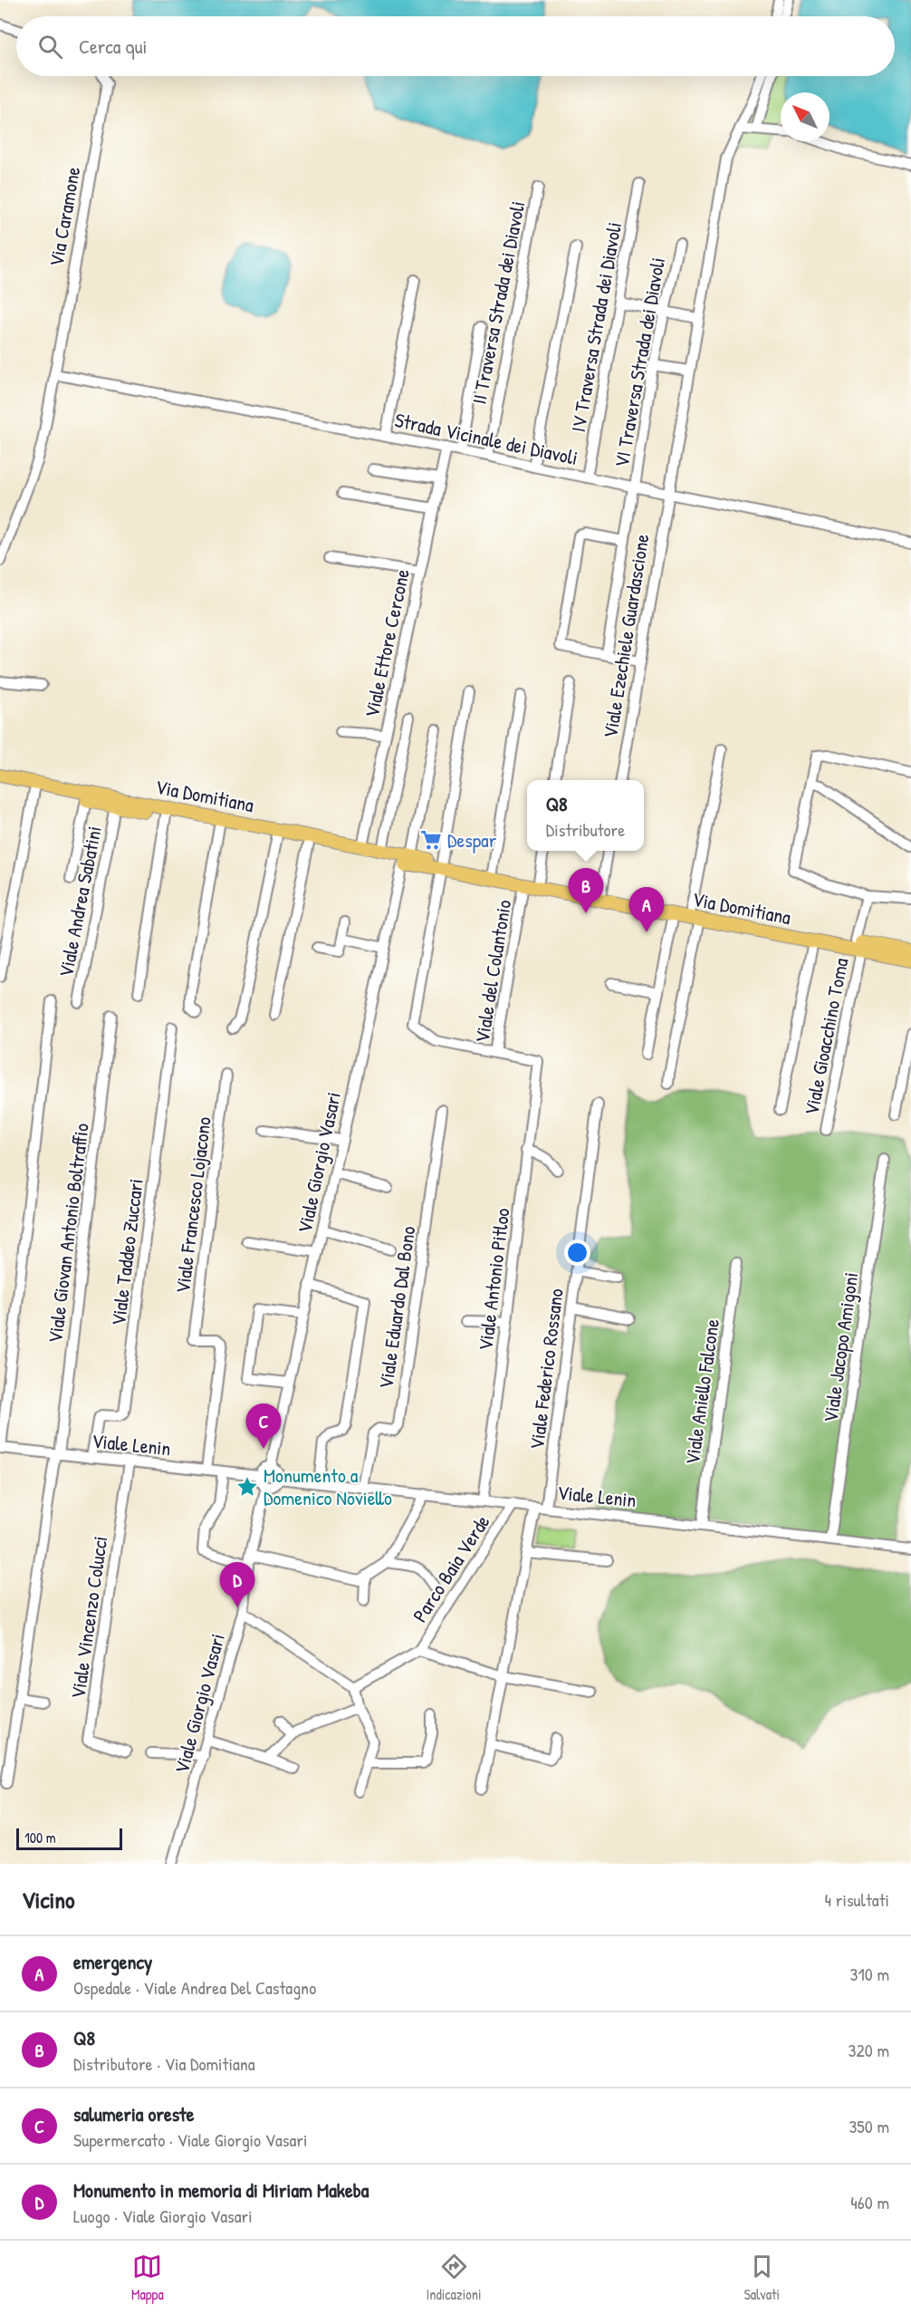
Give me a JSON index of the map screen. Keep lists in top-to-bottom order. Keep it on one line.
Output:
{"streets":{"main road":["Via Domitiana"],"street":["Via Caramone","II Traversa Strada dei Diavoli","IV Traversa Strada dei Diavoli","VI Traversa Strada dei Diavoli","Strada Vicinale dei Diavoli","Viale Ezechiele Guardascione","Viale Ettore Cercone","Viale Andrea Sabatini","Viale del Colantonio","Viale Gioacchino Toma","Viale Giorgio Vasari","Viale Francesco Lojacono","Viale Giovan Antonio Boltraffio","Viale Taddeo Zuccari","Viale Antonio Pitloo","Viale Eduardo Dal Bono","Viale Jacopo Amigoni","Viale Federico Rossano","Viale Aniello Falcone","Viale Lenin","Parco Baia Verde","Viale Vincenzo Colucci"]},"crossings":[["Via Caramone","Strada Vicinale dei Diavoli"],["II Traversa Strada dei Diavoli","Strada Vicinale dei Diavoli"],["IV Traversa Strada dei Diavoli","Strada Vicinale dei Diavoli"],["VI Traversa Strada dei Diavoli","Strada Vicinale dei Diavoli"],["Strada Vicinale dei Diavoli","Viale Ezechiele Guardascione"],["Strada Vicinale dei Diavoli","Viale Ettore Cercone"],["Viale Ettore Cercone","Via Domitiana"],["Via Domitiana","Viale Andrea Sabatini"],["Via Domitiana","Viale del Colantonio"],["Via Domitiana","Viale Gioacchino Toma"],["Via Domitiana","Viale Giorgio Vasari"],["Viale del Colantonio","Viale Antonio Pitloo"],["Viale Giorgio Vasari","Viale Lenin"],["Viale Francesco Lojacono","Viale Lenin"],["Viale Giovan Antonio Boltraffio","Viale Lenin"],["Viale Taddeo Zuccari","Viale Lenin"],["Viale Antonio Pitloo","Viale Lenin"],["Viale Eduardo Dal Bono","Viale Lenin"],["Viale Jacopo Amigoni","Viale Lenin"],["Viale Federico Rossano","Viale Lenin"],["Viale Aniello Falcone","Viale Lenin"],["Viale Lenin","Parco Baia Verde"],["Viale Lenin","Viale Vincenzo Colucci"]],"places":{"supermarket":["Despar"],"place":["Monumento a Domenico Noviello"]},"scale_bar":"100 m","north":"top left","page":{"search":"Cerca qui","popup":["Q8","Distributore"],"pins":["B","A","C","D"],"scale":"100 m","heading":["Vicino","4 risultati"],"list":[{"mark":"A","name":"emergency","note":"Ospedale · Viale Andrea Del Castagno","value":"310 m"},{"mark":"B","name":"Q8","note":"Distributore · Via Domitiana","value":"320 m"},{"mark":"C","name":"salumeria oreste","note":"Supermercato · Viale Giorgio Vasari","value":"350 m"},{"mark":"D","name":"Monumento in memoria di Miriam Makeba","note":"Luogo · Viale Giorgio Vasari","value":"460 m"}],"nav":["Mappa","Indicazioni","Salvati"]}}
